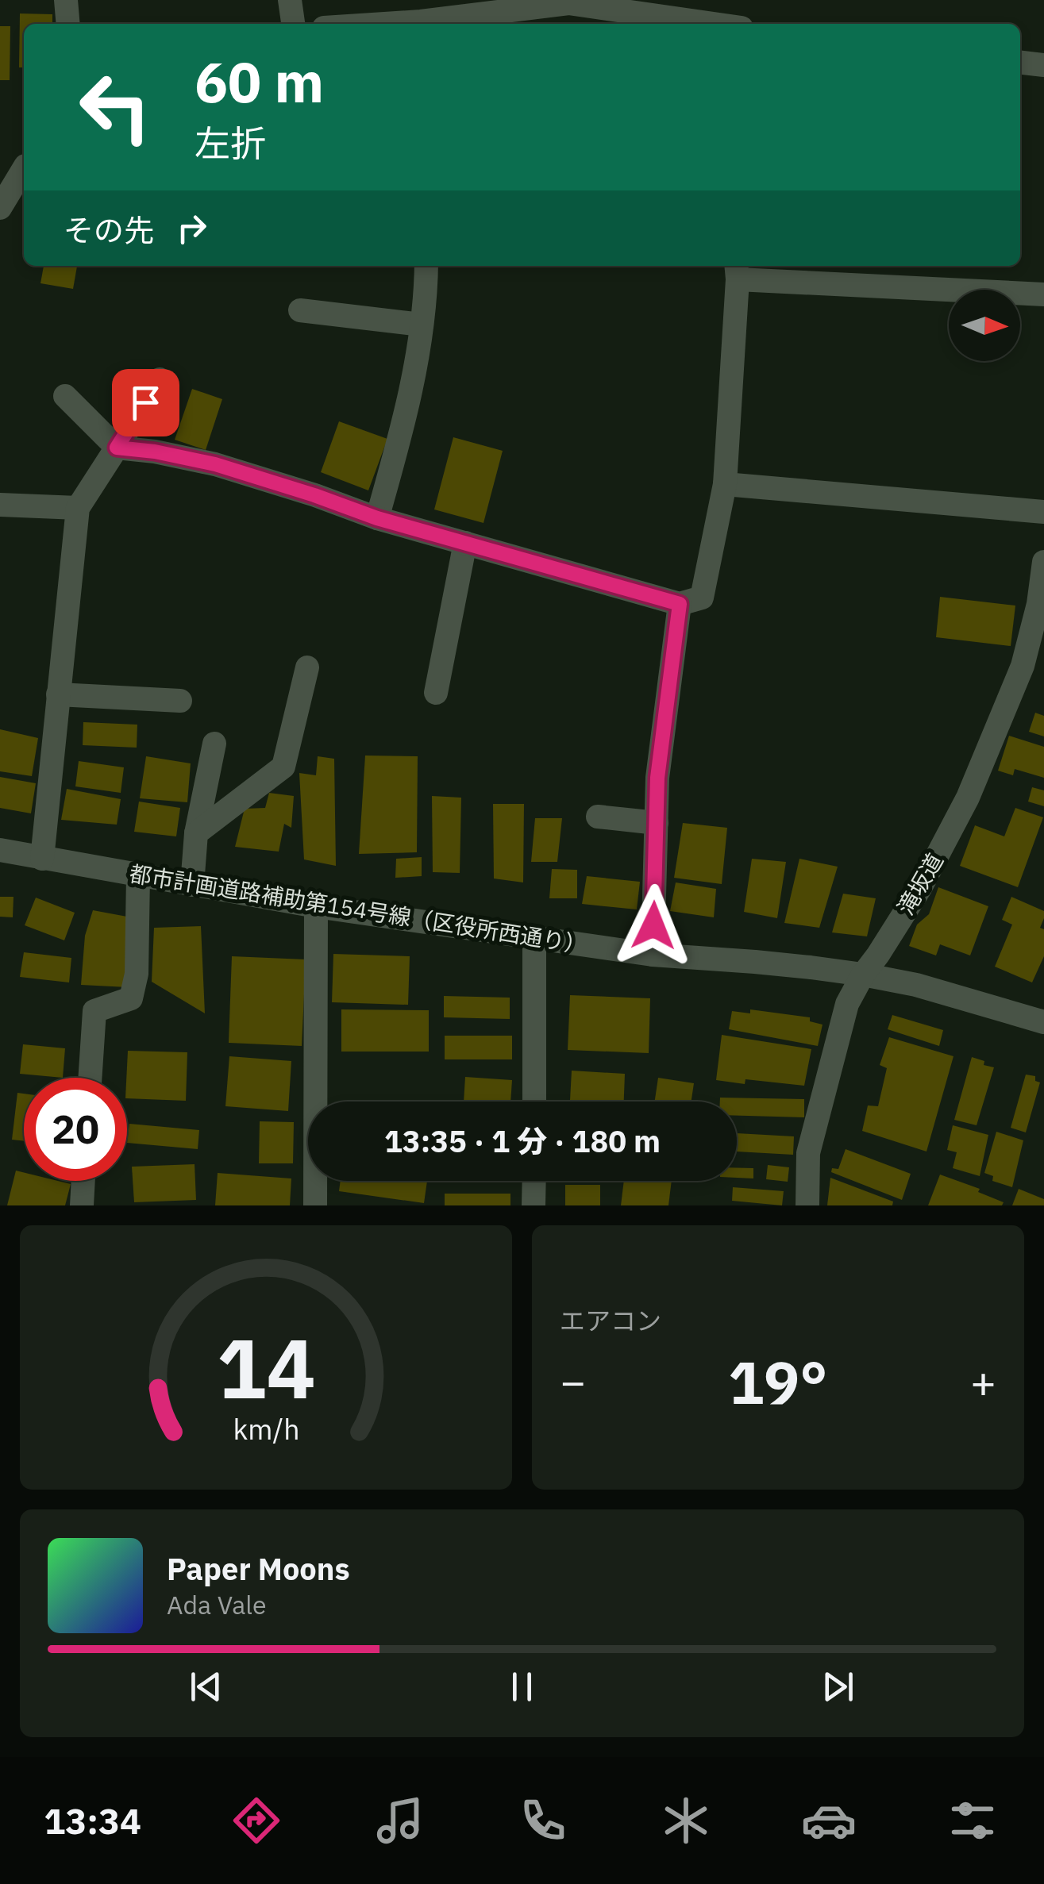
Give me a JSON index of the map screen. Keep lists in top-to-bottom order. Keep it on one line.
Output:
{"streets":{"street":["滝坂道","都市計画道路補助第154号線（区役所西通り）"]},"crossings":[["滝坂道","都市計画道路補助第154号線（区役所西通り）"]],"north":"right","page":{"turn":["60 m","左折"],"then":"その先","limit":"20","trip":"13:35 · 1 分 · 180 m","tile":"エアコン","heat":["−","19°","+"],"song":["Paper Moons","Ada Vale"],"tabs":"13:34","gauge":["14","km/h"]}}
